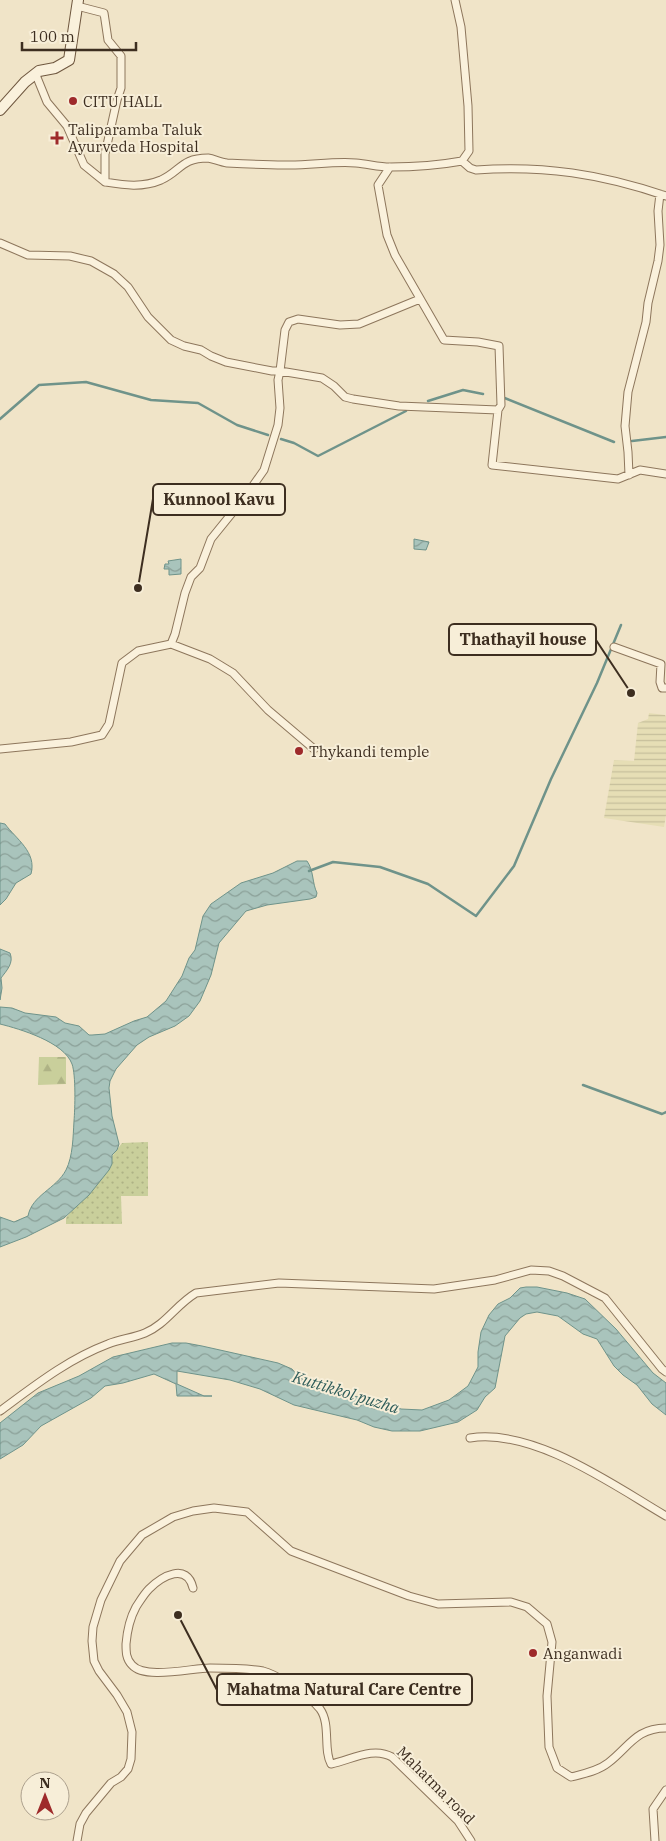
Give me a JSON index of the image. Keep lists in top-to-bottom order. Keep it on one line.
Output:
{"streets":{"street":["Mahatma road"]},"water":["Kuttikkol puzha"],"places":{"other":["CITU HALL","Kunnool Kavu","Thathayil house","Thykandi temple","Mahatma Natural Care Centre","Anganwadi"],"health":["Taliparamba Taluk Ayurveda Hospital"]},"scale_bar":"100 m","north":"top"}
